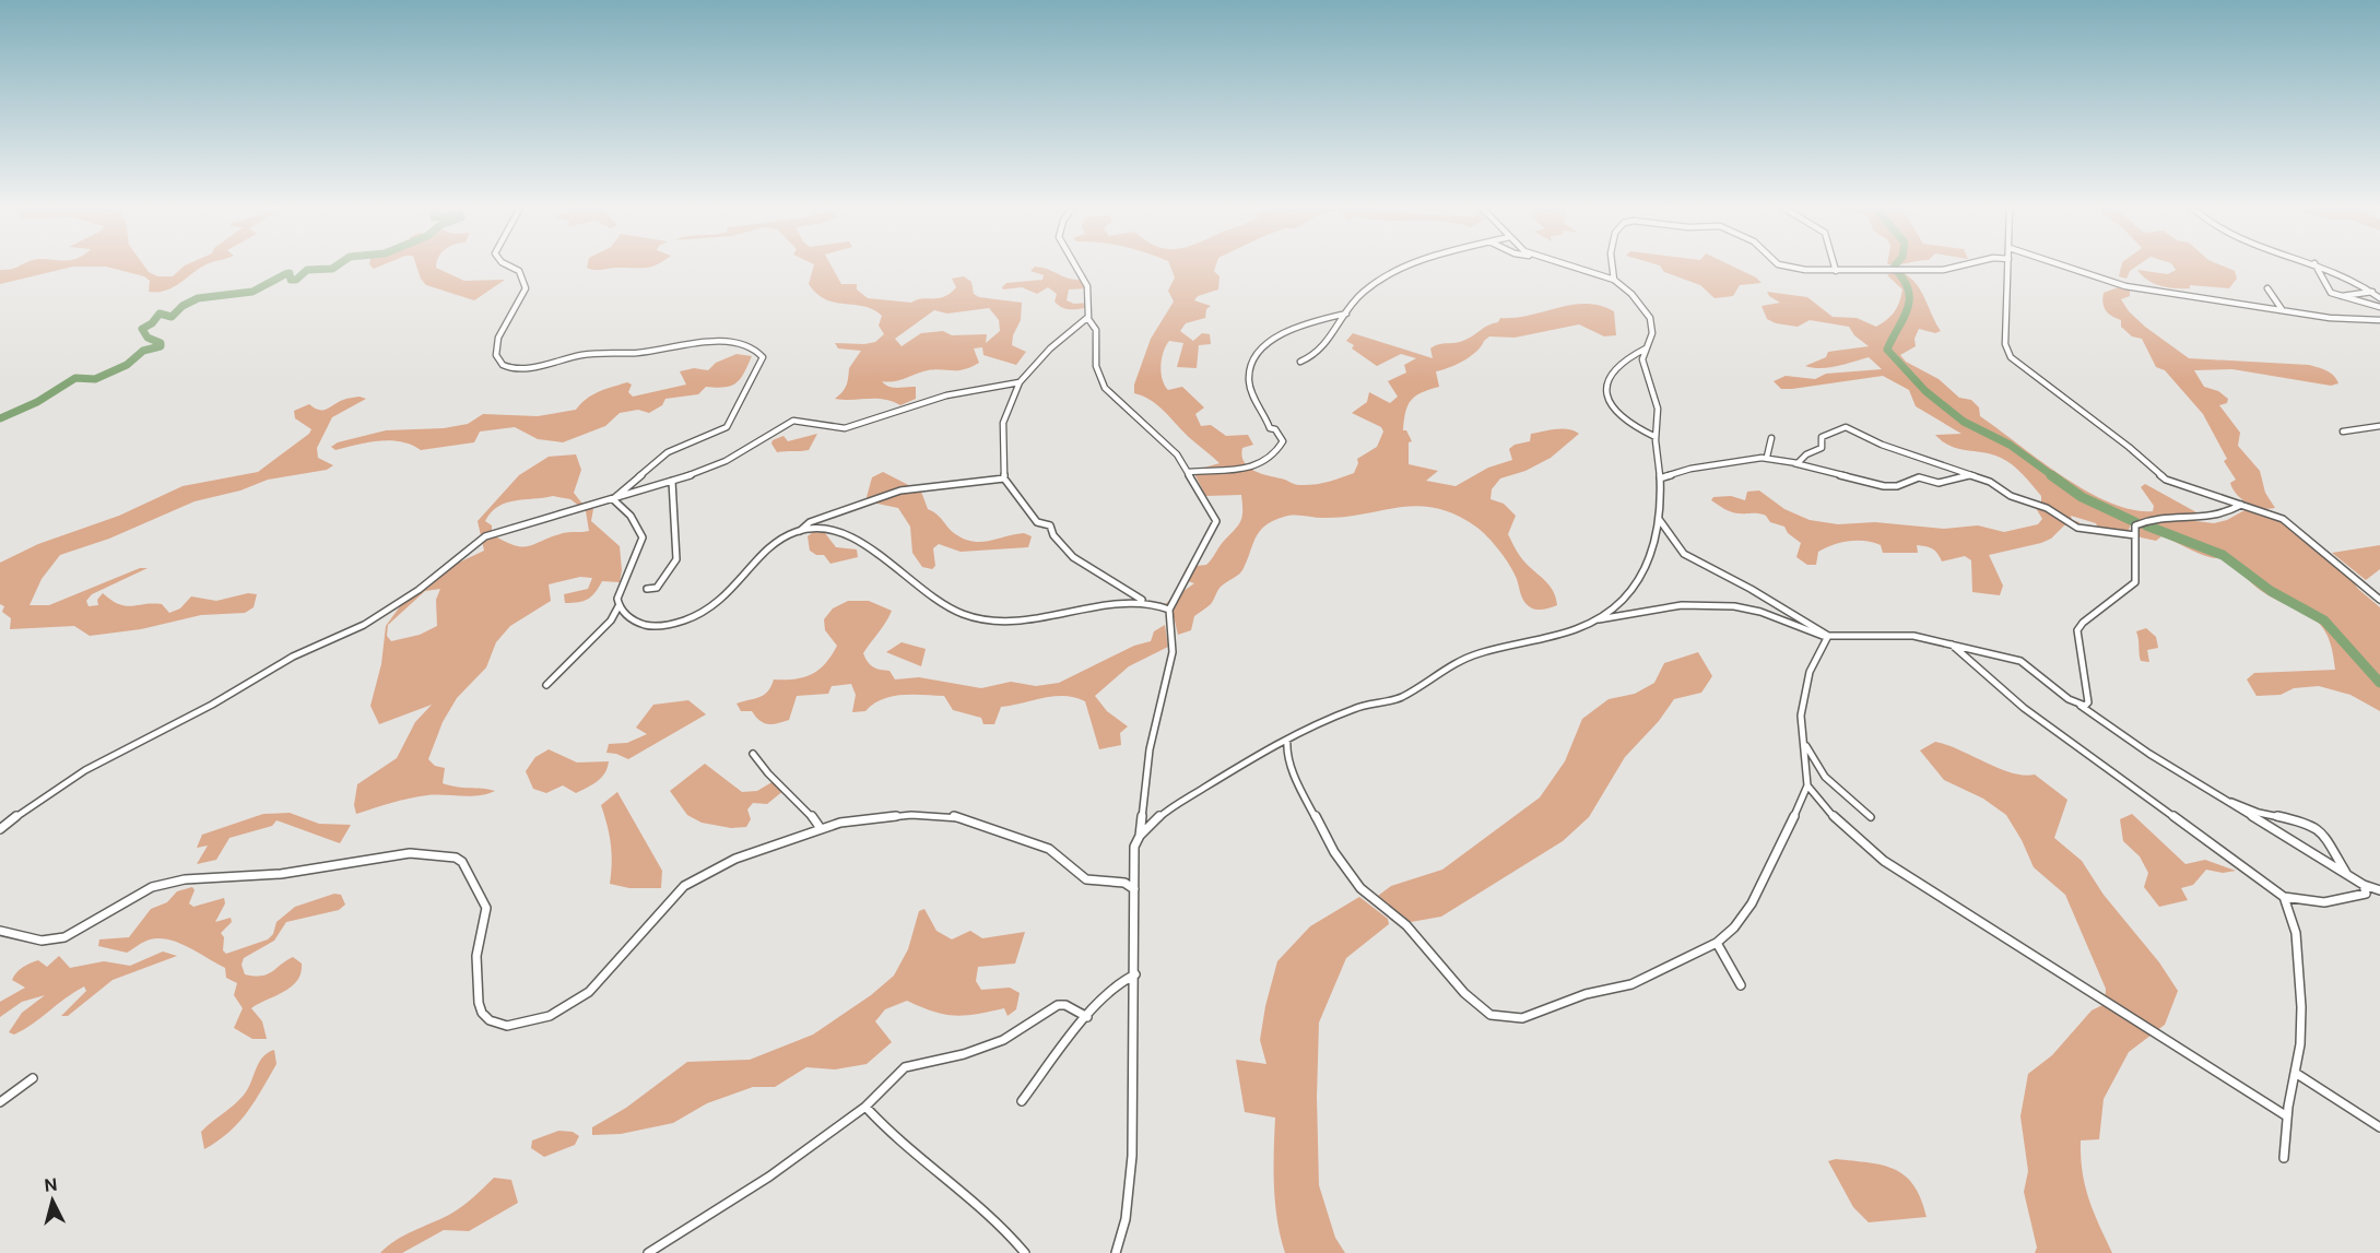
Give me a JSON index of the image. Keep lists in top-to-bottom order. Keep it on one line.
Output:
{"north":"top"}
